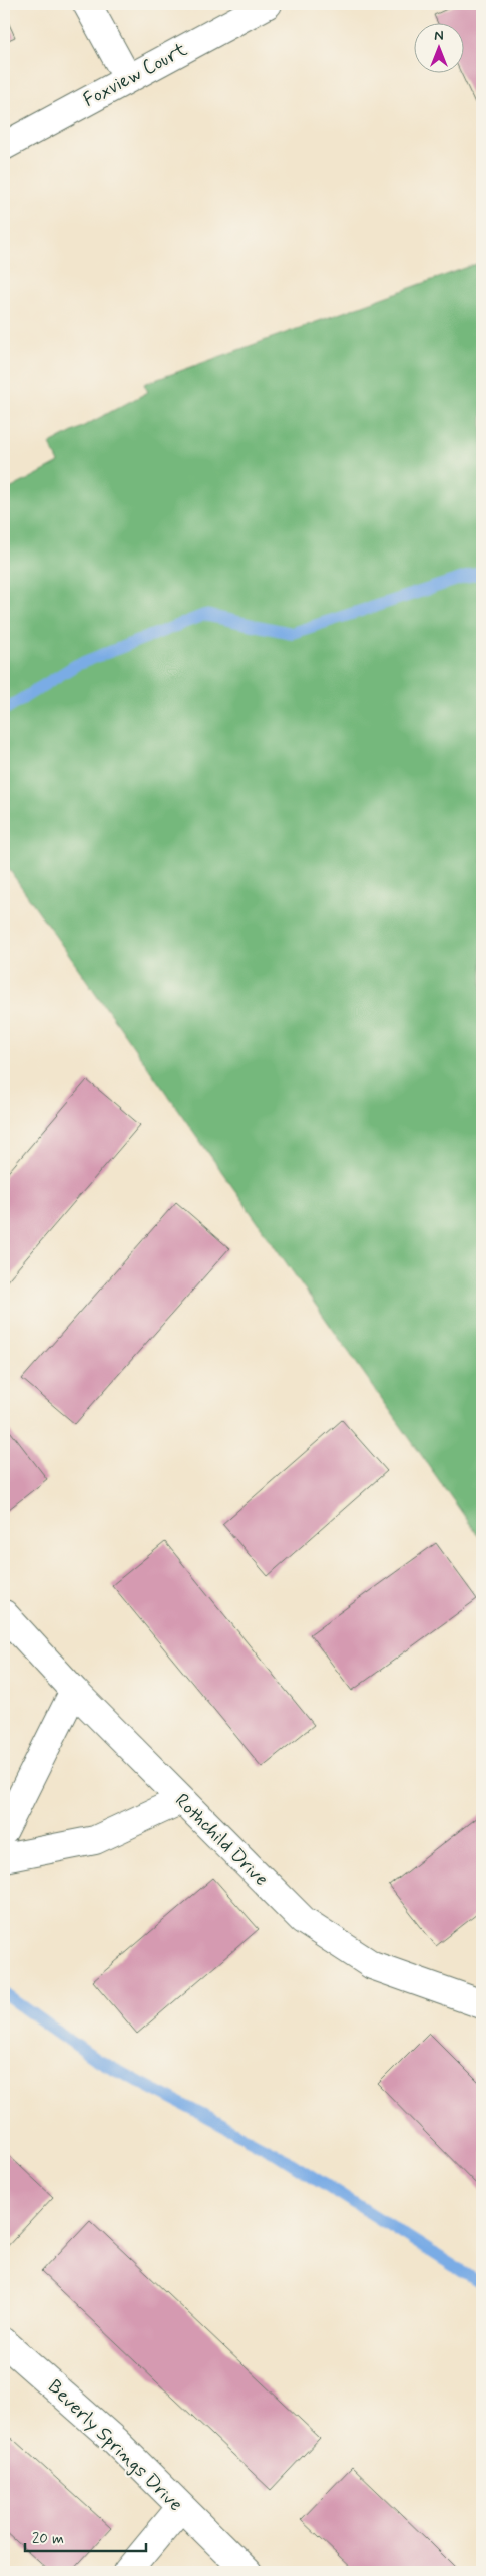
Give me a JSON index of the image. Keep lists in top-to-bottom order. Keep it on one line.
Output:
{"streets":{"street":["Foxview Court","Rothchild Drive","Beverly Springs Drive"]},"scale_bar":"20 m","north":"top"}
